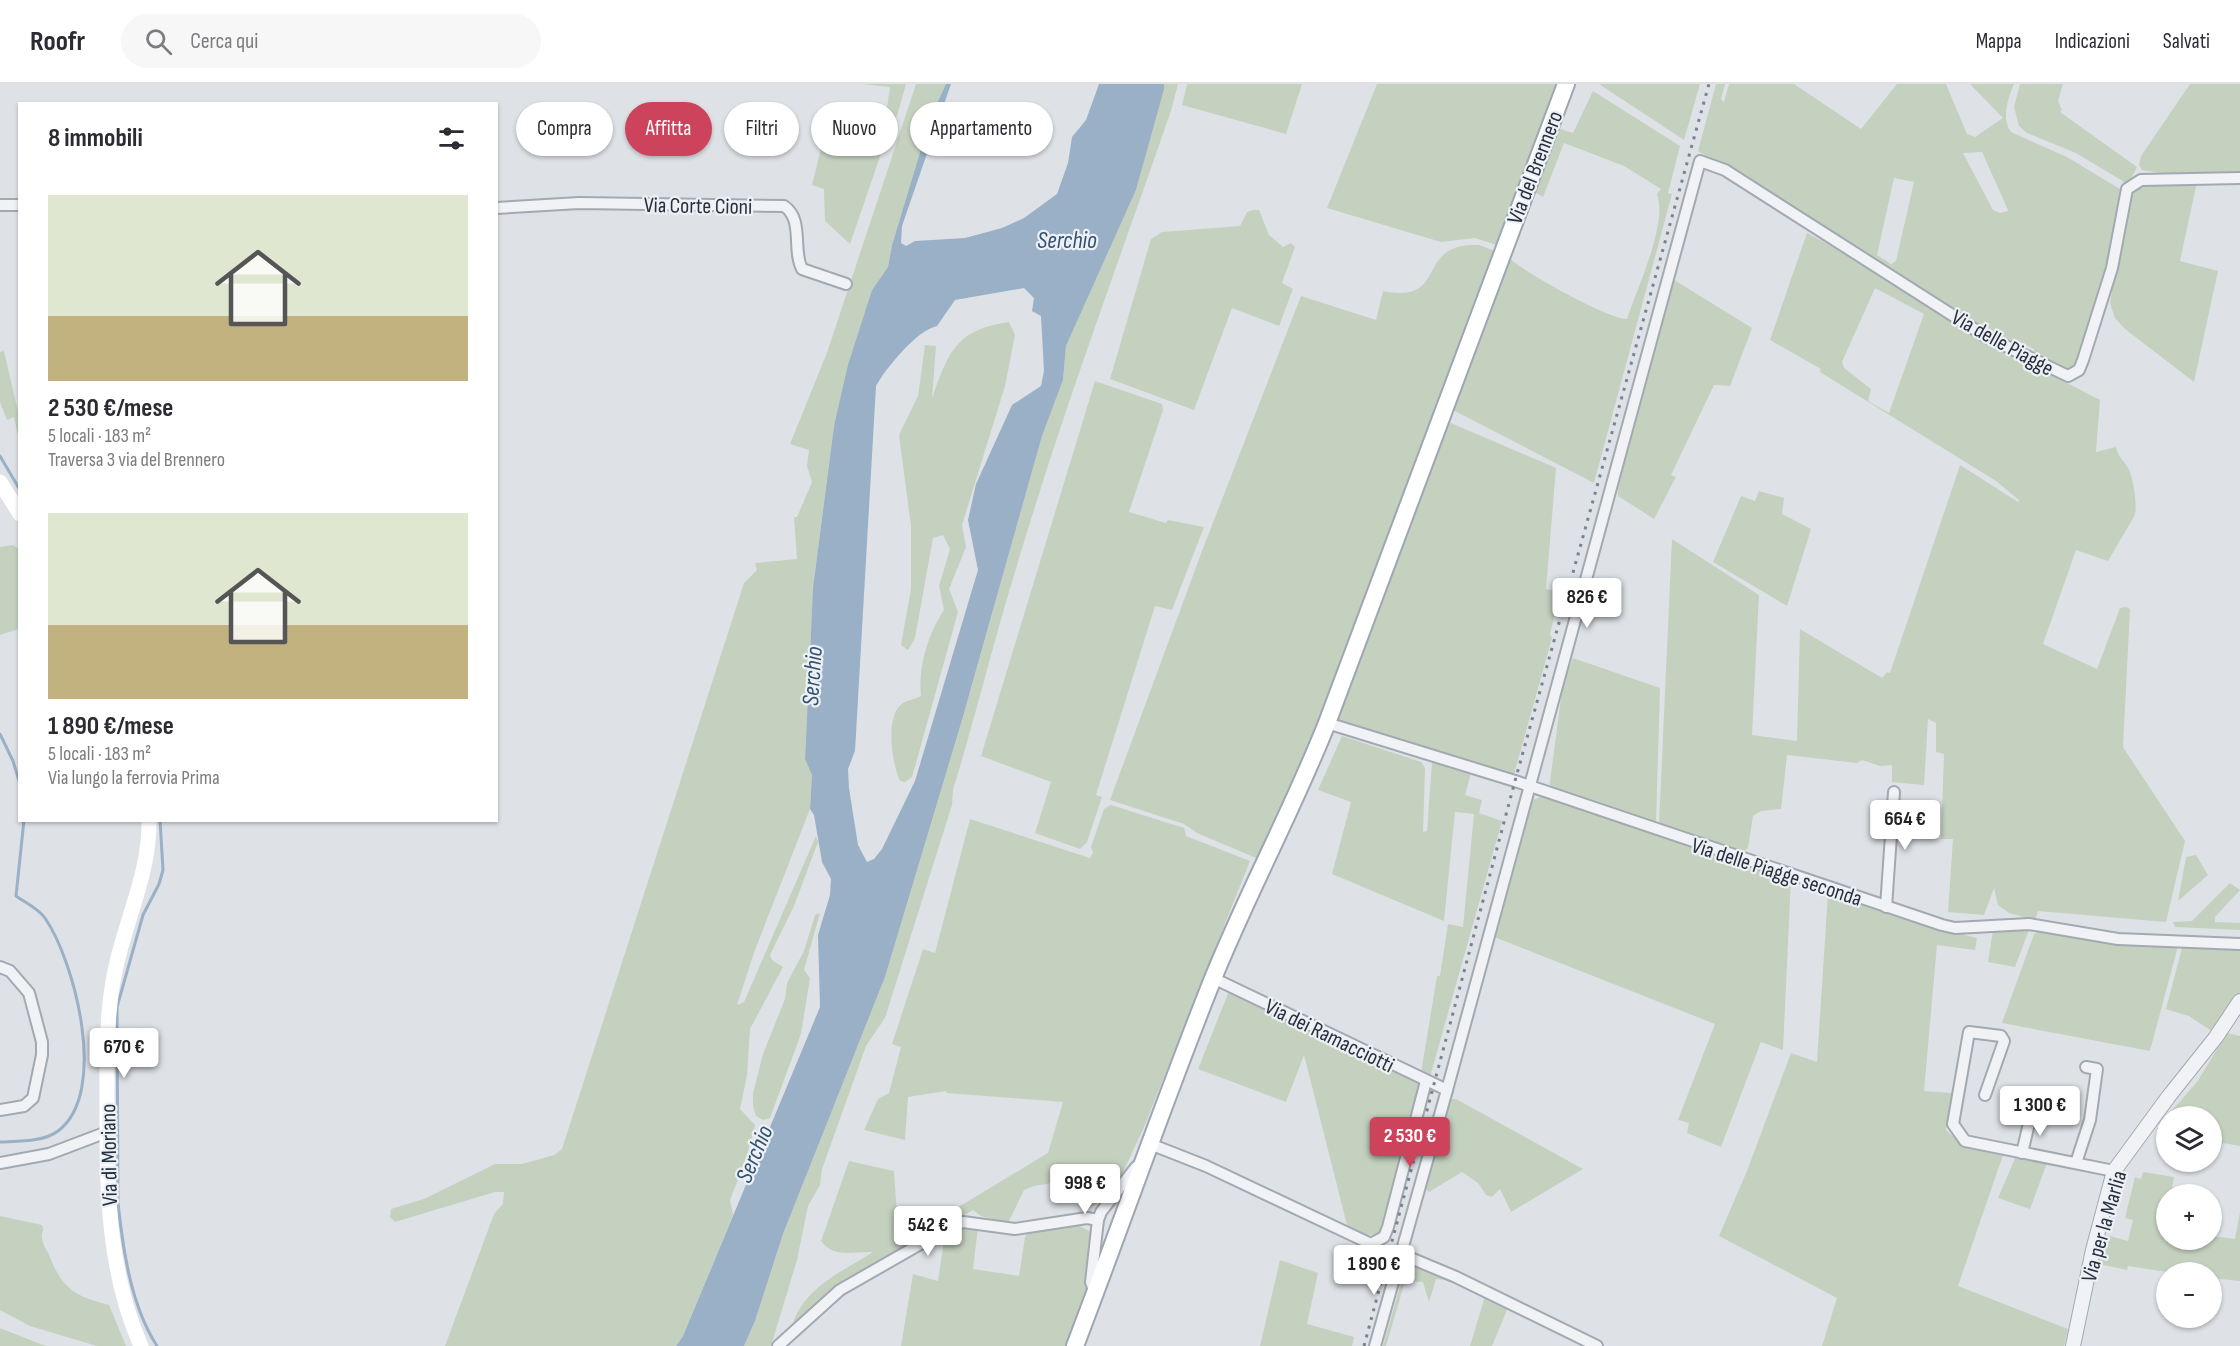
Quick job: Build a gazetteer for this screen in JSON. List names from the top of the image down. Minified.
{"streets":{"main road":["Via del Brennero","Via di Moriano"],"street":["Via Corte Cioni","Via delle Piagge","Via delle Piagge seconda","Via dei Ramacciotti","Via per la Marlia"]},"crossings":[["Via del Brennero","Via delle Piagge seconda"],["Via del Brennero","Via dei Ramacciotti"],["Via delle Piagge","Via delle Piagge seconda"]],"water":["Serchio"],"page":{"header":"Roofr","search":"Cerca qui","nav":["Mappa","Indicazioni","Salvati"],"chip":["Compra","Affitta","Filtri","Nuovo","Appartamento"],"heading":"8 immobili","list":[{"name":"2 530 €/mese","note":"5 locali · 183 m² · Traversa 3 via del Brennero"},{"name":"1 890 €/mese","note":"5 locali · 183 m² · Via lungo la ferrovia Prima"}],"price":["826 €","664 €","670 €","1 300 €","2 530 €","998 €","542 €","1 890 €"],"map_buttons":["+","−"]}}
